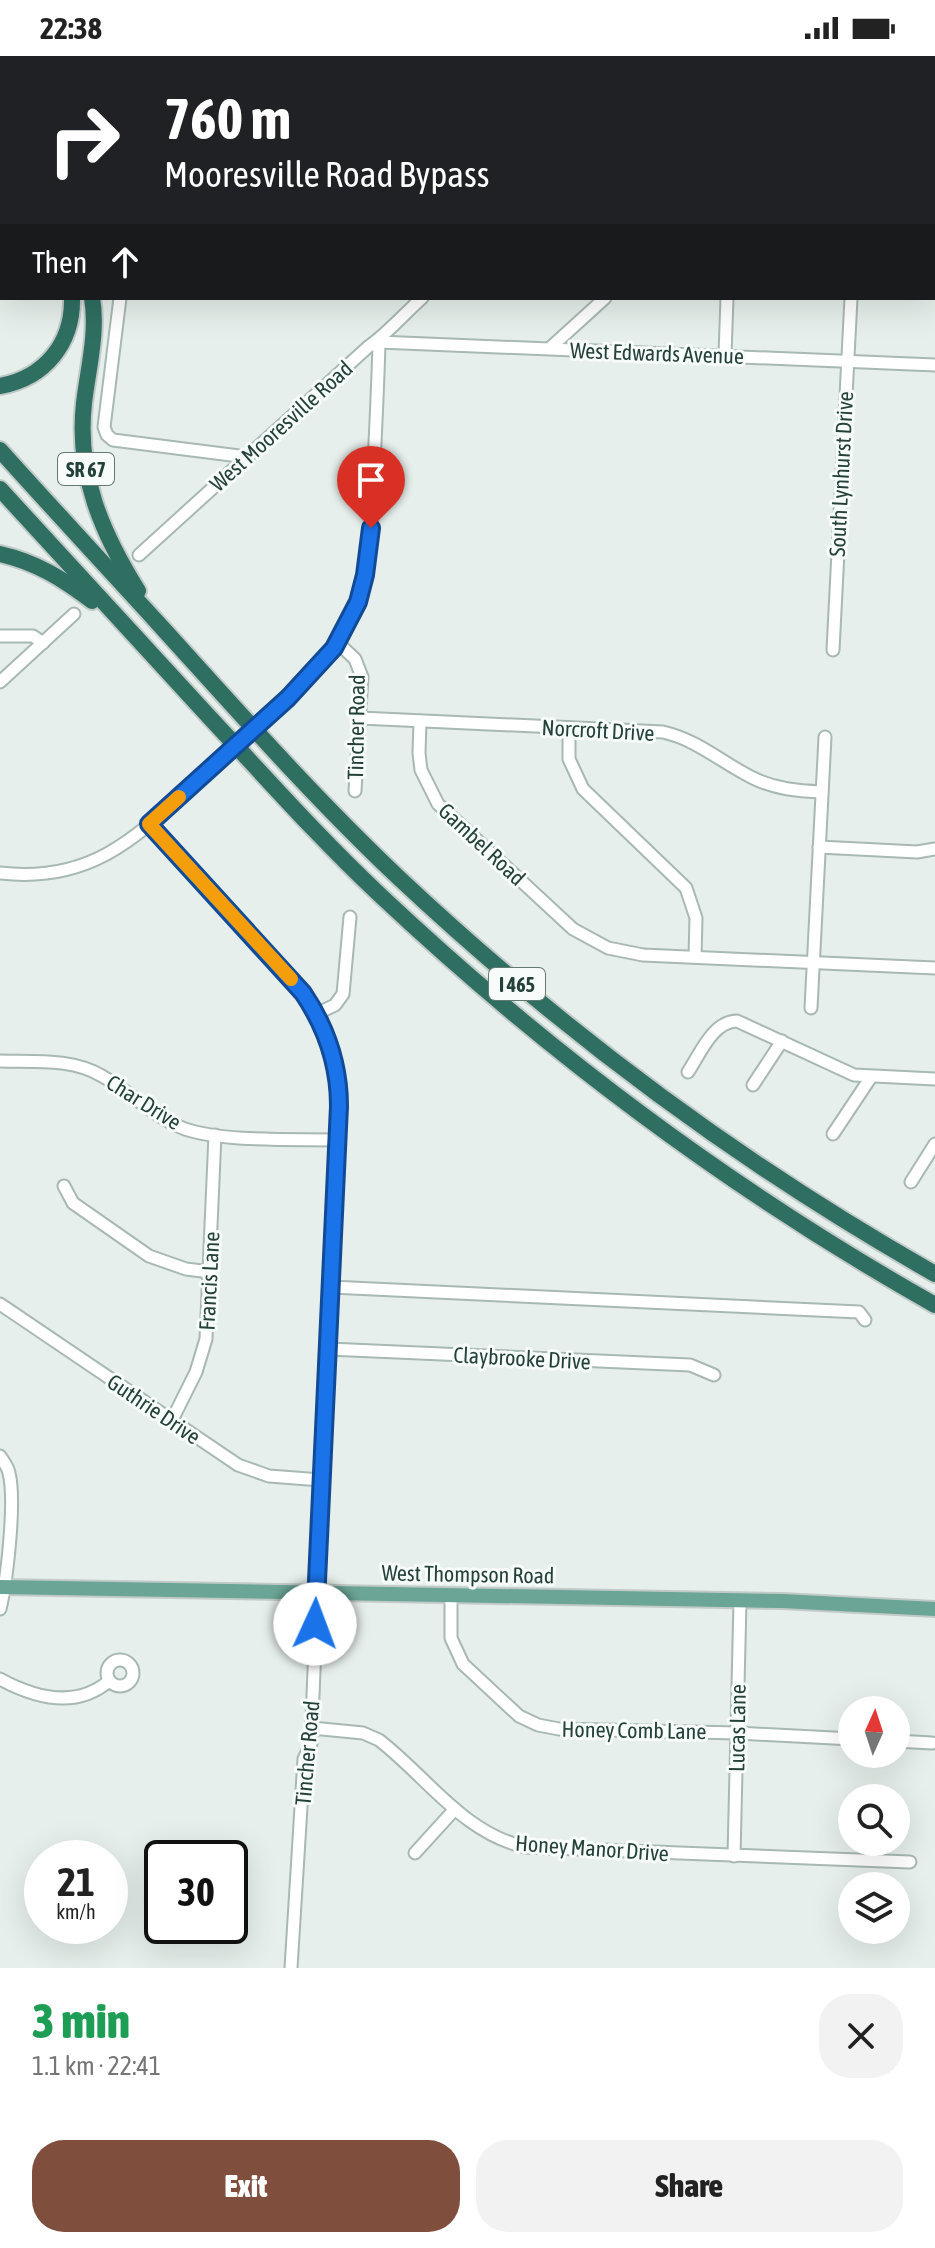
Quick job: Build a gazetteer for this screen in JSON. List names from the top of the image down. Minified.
{"streets":{"highway":["SR 67","I 465"],"main road":["West Thompson Road"],"street":["West Edwards Avenue","West Mooresville Road","South Lynhurst Drive","Tincher Road","Norcroft Drive","Gambel Road","Char Drive","Francis Lane","Claybrooke Drive","Guthrie Drive","Lucas Lane","Honey Comb Lane","Honey Manor Drive"]},"crossings":[["West Edwards Avenue","West Mooresville Road"],["West Edwards Avenue","South Lynhurst Drive"],["West Edwards Avenue","Tincher Road"],["West Mooresville Road","Tincher Road"],["SR 67","I 465"],["Tincher Road","Norcroft Drive"],["Tincher Road","Char Drive"],["Tincher Road","Claybrooke Drive"],["Tincher Road","Guthrie Drive"],["Tincher Road","West Thompson Road"],["Tincher Road","Honey Manor Drive"],["Norcroft Drive","Gambel Road"],["Char Drive","Francis Lane"],["Francis Lane","Guthrie Drive"],["West Thompson Road","Lucas Lane"],["West Thompson Road","Honey Comb Lane"],["Lucas Lane","Honey Comb Lane"],["Lucas Lane","Honey Manor Drive"]],"north":"top","page":{"status":"22:38","turn":["760 m","Mooresville Road Bypass"],"then":"Then","speed":"21 km/h","limit":"30","heading":["3 min","1.1 km · 22:41"],"buttons":["Exit","Share"]}}
